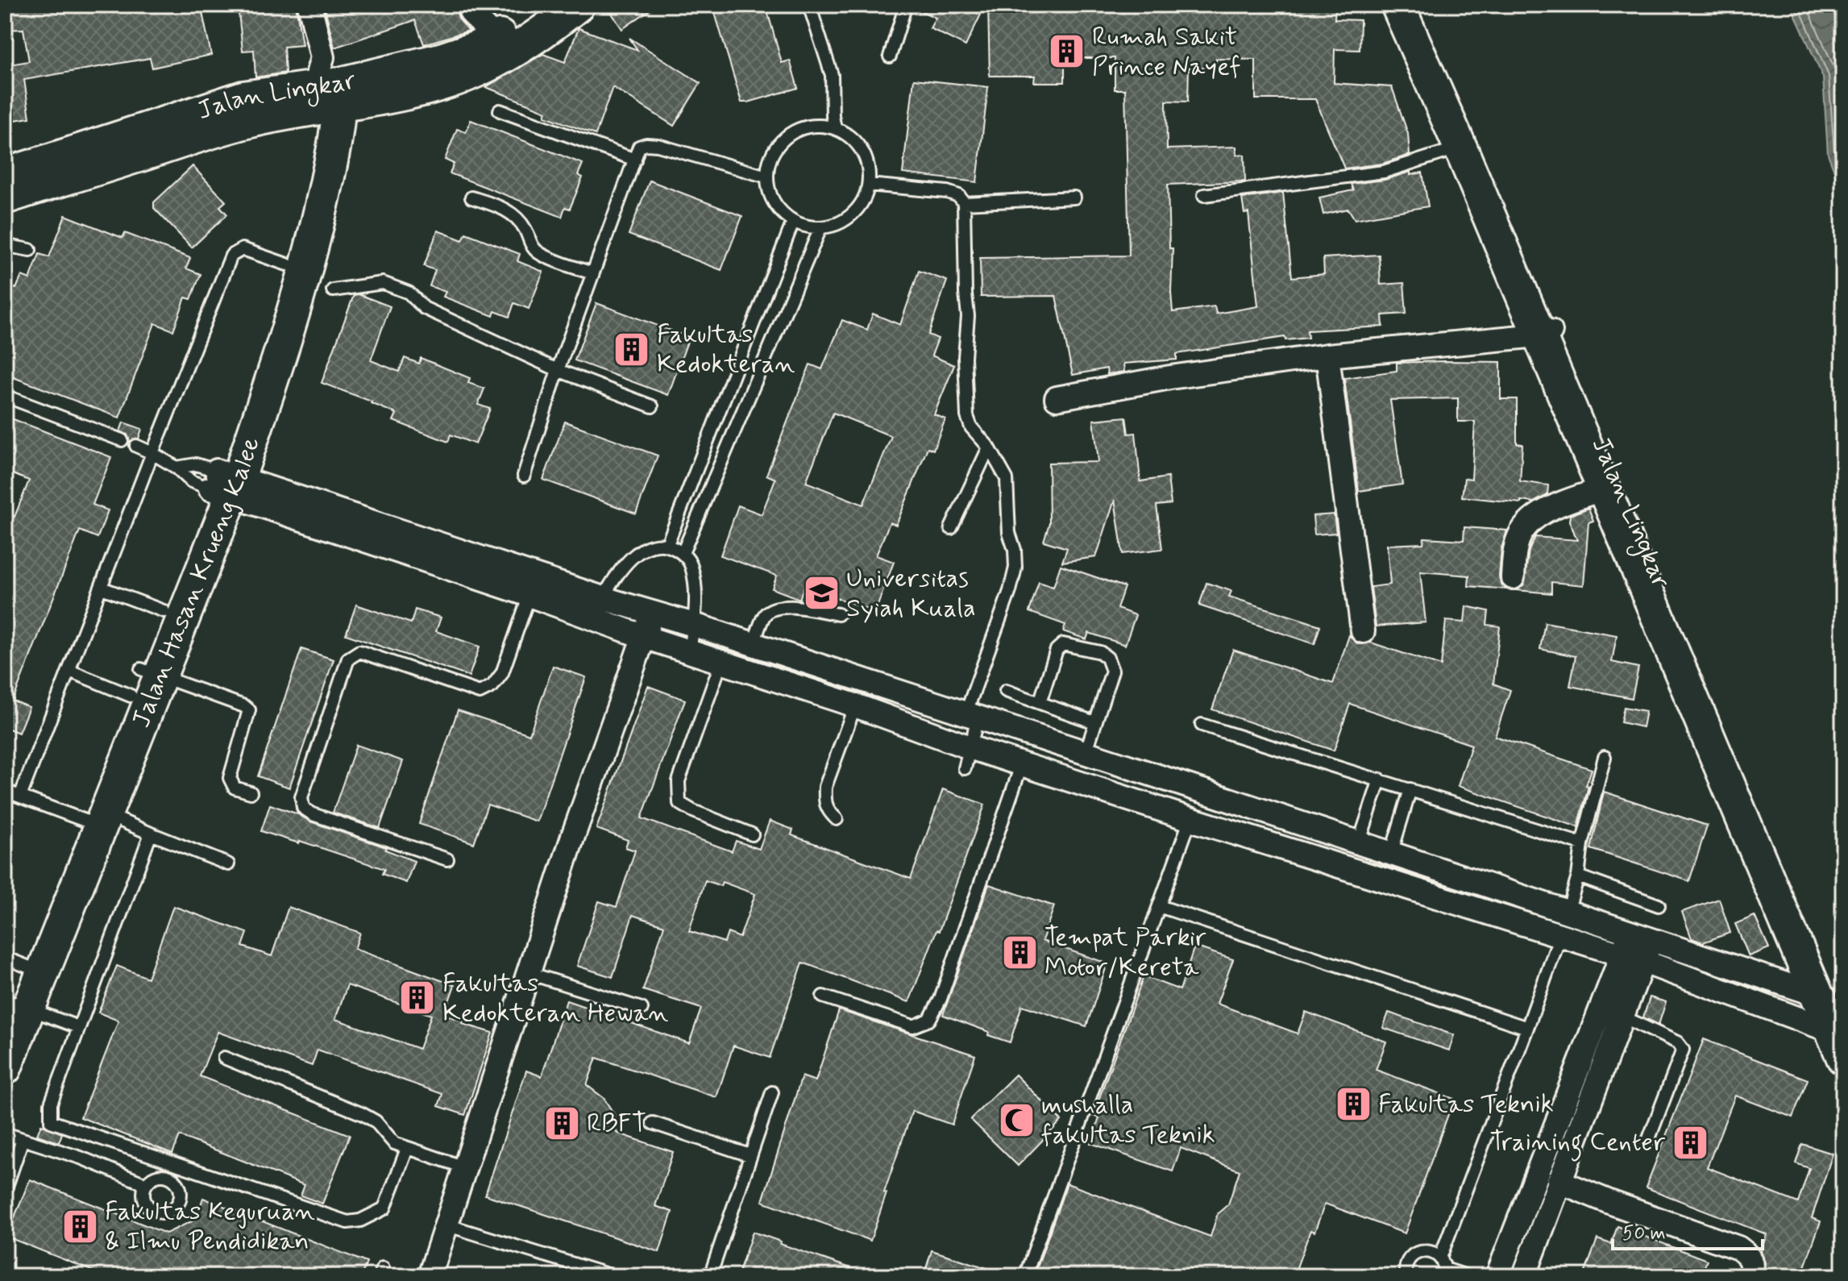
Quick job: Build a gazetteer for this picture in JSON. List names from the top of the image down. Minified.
{"streets":{"street":["Jalan Lingkar","Jalan Hasan Krueng Kalee"]},"crossings":[["Jalan Lingkar","Jalan Hasan Krueng Kalee"]],"places":{"building":["Rumah Sakit Prince Nayef","Fakultas Kedokteran","Tempat Parkir Motor/Kereta","Fakultas Kedokteran Hewan","Fakultas Teknik","RBFT","Training Center","Fakultas Keguruan & Ilmu Pendidikan"],"school or university":["Universitas Syiah Kuala"],"mosque":["mushalla fakultas Teknik"]},"scale_bar":"50 m"}
